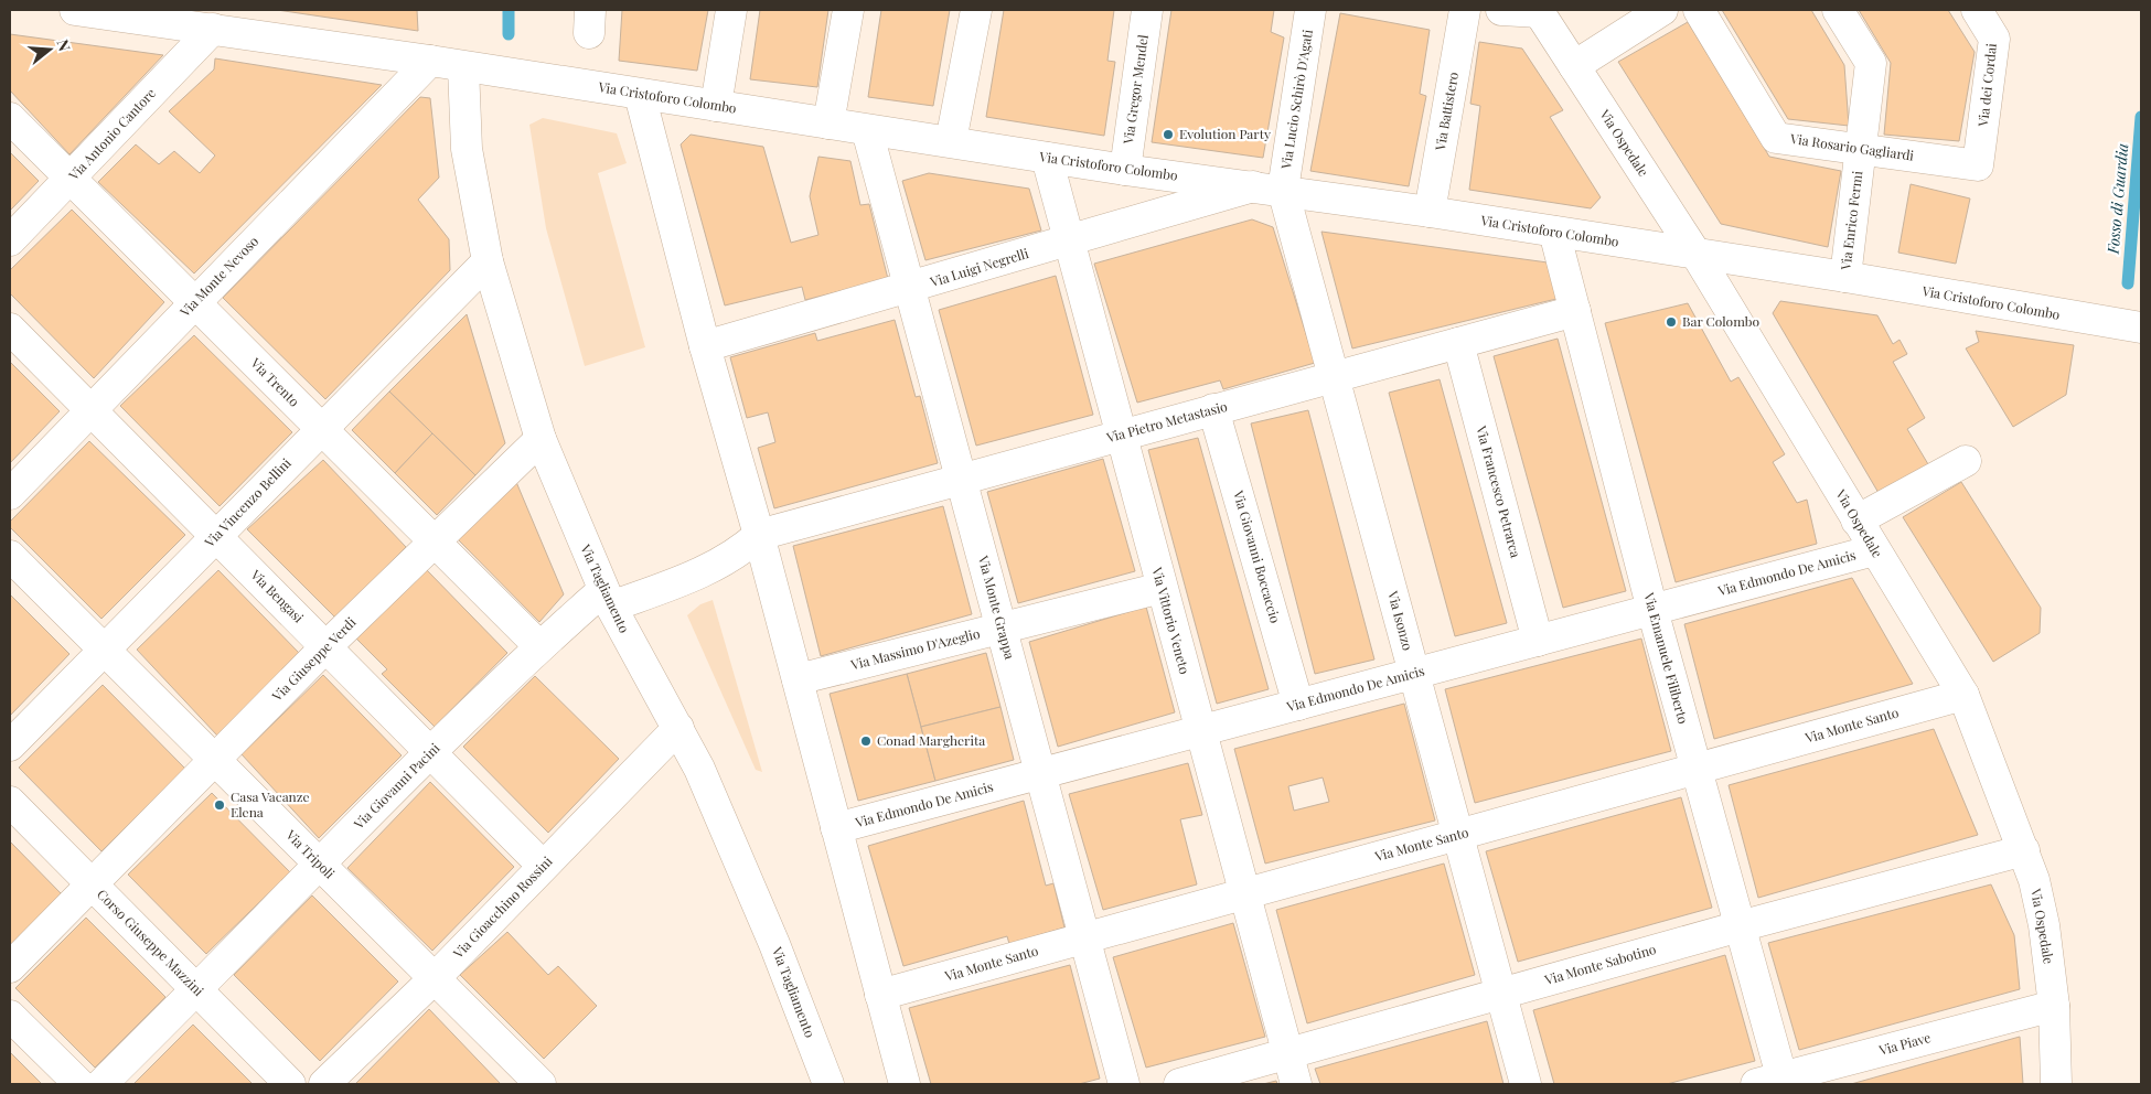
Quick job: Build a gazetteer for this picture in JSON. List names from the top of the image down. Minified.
{"streets":{"street":["Via dei Cordai","Via Gregor Mendel","Via Cristoforo Colombo","Via Lucio Schirò D'Agati","Via Battistero","Via Antonio Cantore","Via Ospedale","Via Rosario Gagliardi","Via Enrico Fermi","Via Luigi Negrelli","Via Monte Nevoso","Via Trento","Via Pietro Metastasio","Via Francesco Petrarca","Via Vincenzo Bellini","Via Giovanni Boccaccio","Via Edmondo De Amicis","Via Tagliamento","Via Bengasi","Via Monte Grappa","Via Vittorio Veneto","Via Isonzo","Via Massimo D'Azeglio","Via Emanuele Filiberto","Via Giuseppe Verdi","Via Monte Santo","Via Giovanni Pacini","Via Tripoli","Via Gioacchino Rossini","Corso Giuseppe Mazzini","Via Monte Sabotino","Via Piave"]},"crossings":[["Via dei Cordai","Via Rosario Gagliardi"],["Via Gregor Mendel","Via Cristoforo Colombo"],["Via Cristoforo Colombo","Via Lucio Schirò D'Agati"],["Via Cristoforo Colombo","Via Battistero"],["Via Cristoforo Colombo","Via Antonio Cantore"],["Via Cristoforo Colombo","Via Ospedale"],["Via Cristoforo Colombo","Via Enrico Fermi"],["Via Cristoforo Colombo","Via Luigi Negrelli"],["Via Cristoforo Colombo","Via Monte Nevoso"],["Via Cristoforo Colombo","Via Tagliamento"],["Via Cristoforo Colombo","Via Monte Grappa"],["Via Cristoforo Colombo","Via Vittorio Veneto"],["Via Cristoforo Colombo","Via Isonzo"],["Via Cristoforo Colombo","Via Emanuele Filiberto"],["Via Lucio Schirò D'Agati","Via Isonzo"],["Via Antonio Cantore","Via Trento"],["Via Ospedale","Via Edmondo De Amicis"],["Via Ospedale","Via Monte Santo"],["Via Ospedale","Via Monte Sabotino"],["Via Ospedale","Via Piave"],["Via Rosario Gagliardi","Via Enrico Fermi"],["Via Luigi Negrelli","Via Monte Grappa"],["Via Luigi Negrelli","Via Vittorio Veneto"],["Via Monte Nevoso","Via Trento"],["Via Monte Nevoso","Via Bengasi"],["Via Trento","Via Vincenzo Bellini"],["Via Trento","Via Giuseppe Verdi"],["Via Trento","Via Giovanni Pacini"],["Via Pietro Metastasio","Via Francesco Petrarca"],["Via Pietro Metastasio","Via Giovanni Boccaccio"],["Via Pietro Metastasio","Via Monte Grappa"],["Via Pietro Metastasio","Via Vittorio Veneto"],["Via Pietro Metastasio","Via Isonzo"],["Via Pietro Metastasio","Via Emanuele Filiberto"],["Via Francesco Petrarca","Via Edmondo De Amicis"],["Via Vincenzo Bellini","Via Tagliamento"],["Via Vincenzo Bellini","Via Bengasi"],["Via Vincenzo Bellini","Via Tripoli"],["Via Giovanni Boccaccio","Via Edmondo De Amicis"],["Via Edmondo De Amicis","Via Monte Grappa"],["Via Edmondo De Amicis","Via Vittorio Veneto"],["Via Edmondo De Amicis","Via Isonzo"],["Via Edmondo De Amicis","Via Emanuele Filiberto"],["Via Tagliamento","Via Giuseppe Verdi"],["Via Tagliamento","Via Giovanni Pacini"],["Via Tagliamento","Via Gioacchino Rossini"],["Via Bengasi","Via Giuseppe Verdi"],["Via Bengasi","Via Giovanni Pacini"],["Via Bengasi","Via Gioacchino Rossini"],["Via Monte Grappa","Via Massimo D'Azeglio"],["Via Monte Grappa","Via Monte Santo"],["Via Vittorio Veneto","Via Massimo D'Azeglio"],["Via Vittorio Veneto","Via Monte Santo"],["Via Vittorio Veneto","Via Monte Sabotino"],["Via Isonzo","Via Monte Santo"],["Via Isonzo","Via Monte Sabotino"],["Via Emanuele Filiberto","Via Monte Santo"],["Via Emanuele Filiberto","Via Monte Sabotino"],["Via Emanuele Filiberto","Via Piave"],["Via Giuseppe Verdi","Via Tripoli"],["Via Giuseppe Verdi","Corso Giuseppe Mazzini"],["Via Giovanni Pacini","Via Tripoli"],["Via Giovanni Pacini","Corso Giuseppe Mazzini"],["Via Tripoli","Via Gioacchino Rossini"]],"water":["Fosso di Guardia"],"places":["Evolution Party","Bar Colombo","Conad Margherita","Casa Vacanze Elena"],"north":"right"}
